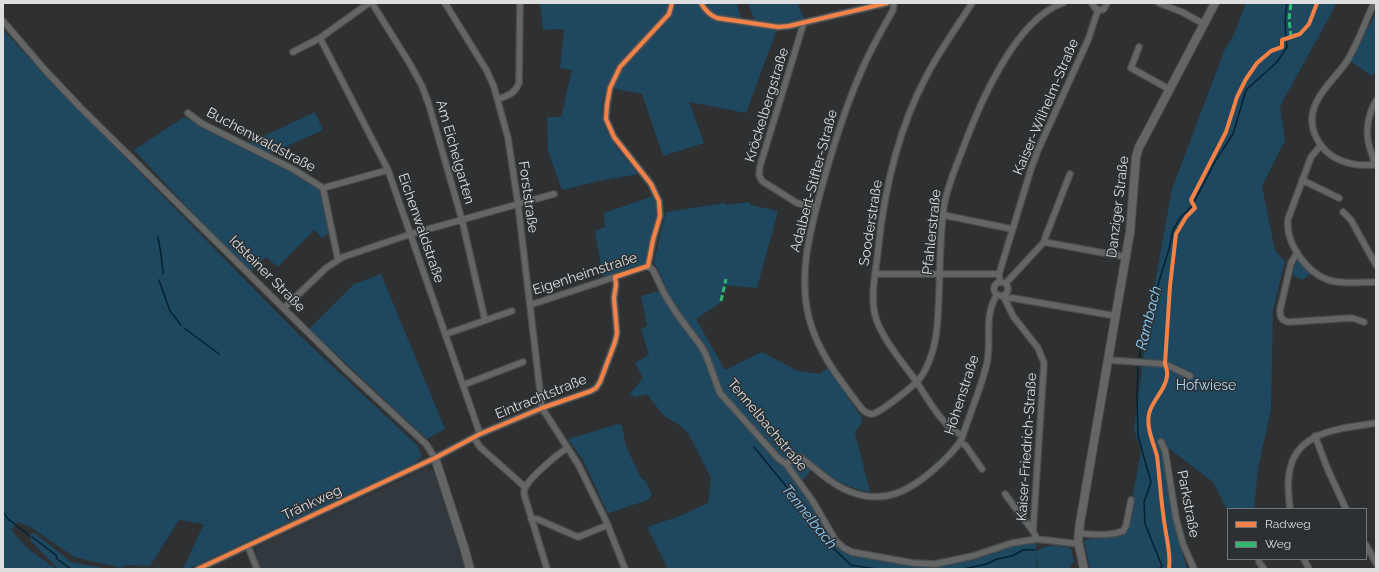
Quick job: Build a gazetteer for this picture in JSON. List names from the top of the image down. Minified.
{"streets":{"main road":["Danziger Straße","Idsteiner Straße"],"street":["Kröckelbergstraße","Kaiser-Wilhelm-Straße","Buchenwaldstraße","Am Eichelgarten","Adalbert-Stifter-Straße","Forststraße","Sooderstraße","Eichenwaldstraße","Pfahlerstraße","Eigenheimstraße","Höhenstraße","Eintrachtstraße","Tennelbachstraße","Kaiser-Friedrich-Straße","Tränkweg","Parkstraße"]},"crossings":[["Kröckelbergstraße","Adalbert-Stifter-Straße"],["Kaiser-Wilhelm-Straße","Höhenstraße"],["Buchenwaldstraße","Eichenwaldstraße"],["Adalbert-Stifter-Straße","Pfahlerstraße"],["Forststraße","Eigenheimstraße"],["Forststraße","Eintrachtstraße"],["Danziger Straße","Tennelbachstraße"],["Sooderstraße","Pfahlerstraße"],["Sooderstraße","Höhenstraße"],["Eichenwaldstraße","Eintrachtstraße"],["Idsteiner Straße","Eintrachtstraße"],["Idsteiner Straße","Tränkweg"],["Eigenheimstraße","Eintrachtstraße"],["Eigenheimstraße","Tennelbachstraße"],["Höhenstraße","Tennelbachstraße"],["Eintrachtstraße","Tränkweg"],["Tennelbachstraße","Kaiser-Friedrich-Straße"]],"water":["Rambach","Tennelbach"],"parks":["Hofwiese"],"legend":["Radweg","Weg"]}
